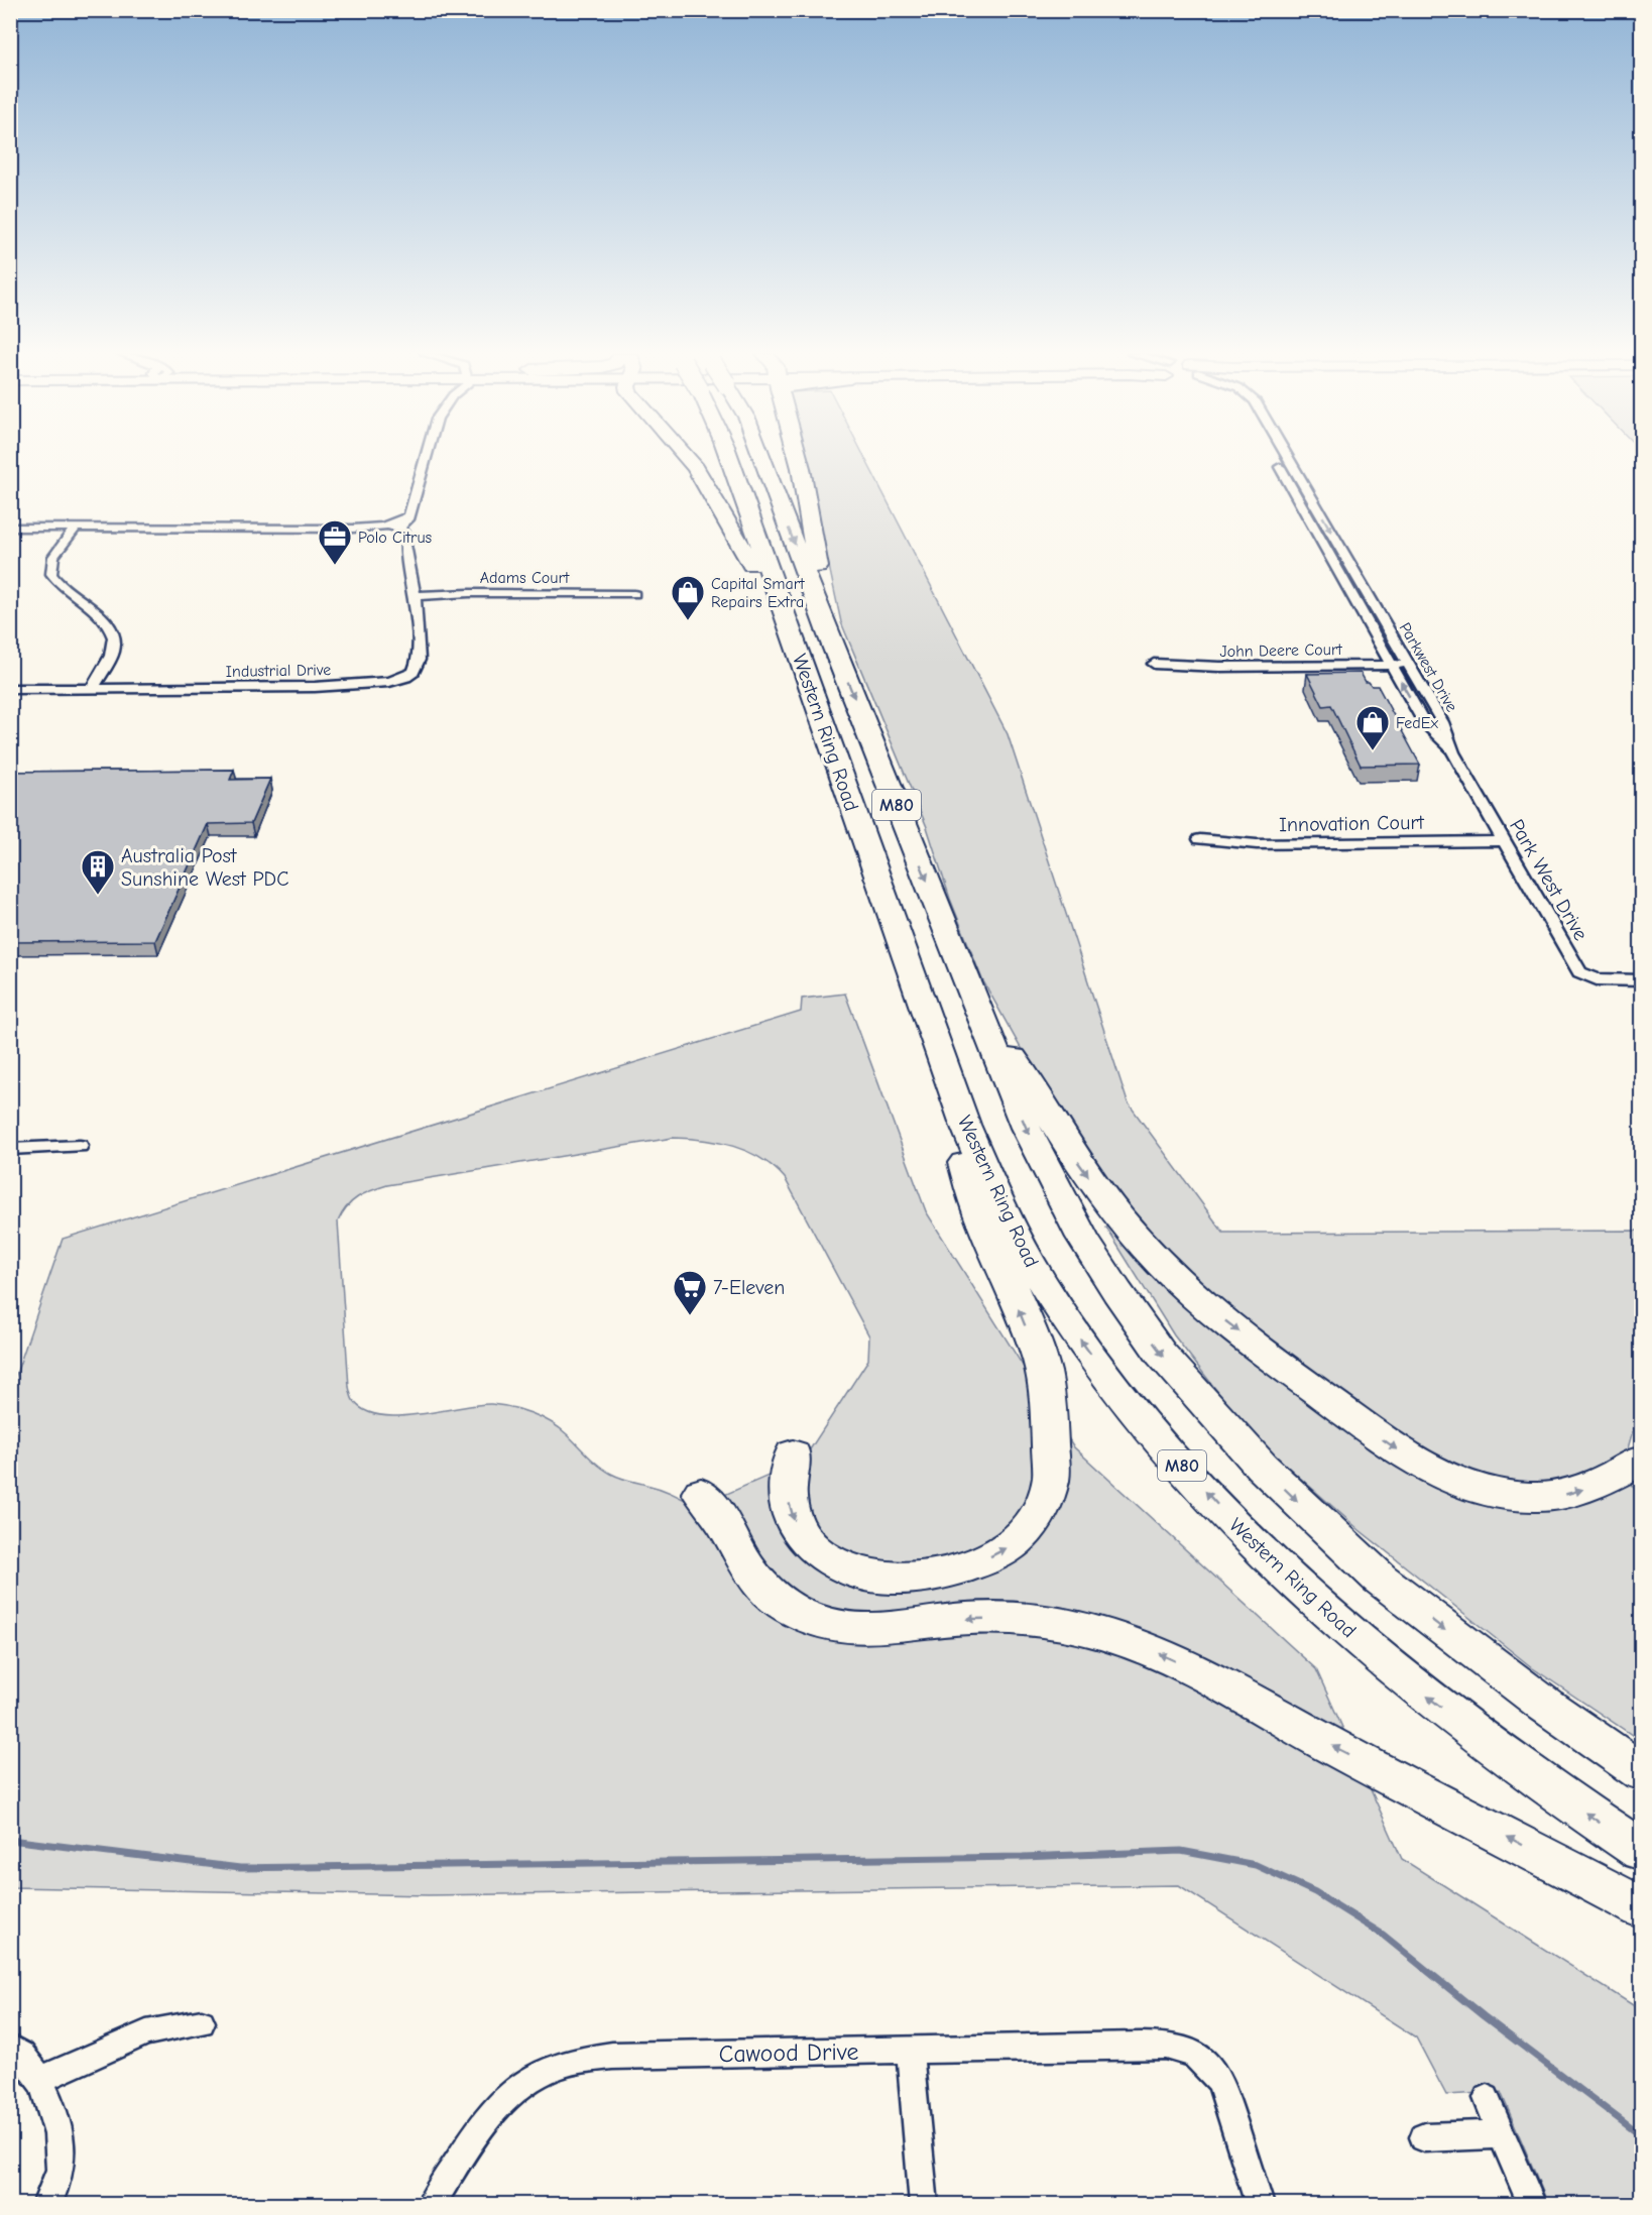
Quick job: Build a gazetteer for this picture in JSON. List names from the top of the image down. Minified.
{"streets":{"highway":["Western Ring Road","M80"],"street":["Adams Court","John Deere Court","Parkwest Drive","Industrial Drive","Innovation Court","Park West Drive","Cawood Drive"]},"crossings":[["Adams Court","Industrial Drive"],["John Deere Court","Parkwest Drive"],["Parkwest Drive","Park West Drive"],["Innovation Court","Park West Drive"]],"places":{"office":["Polo Citrus"],"shop":["Capital Smart Repairs Extra","FedEx"],"building":["Australia Post Sunshine West PDC"],"supermarket":["7-Eleven"]}}
